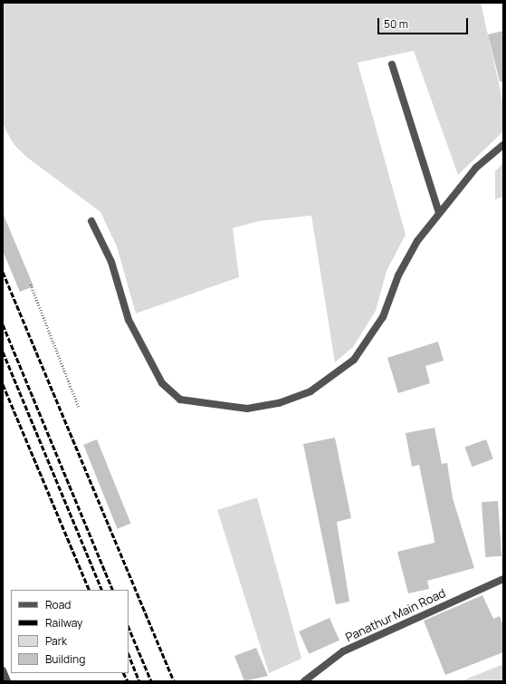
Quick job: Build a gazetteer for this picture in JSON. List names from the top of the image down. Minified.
{"streets":{"street":["Panathur Main Road"]},"legend":["Road","Railway","Park","Building"],"scale_bar":"50 m"}
